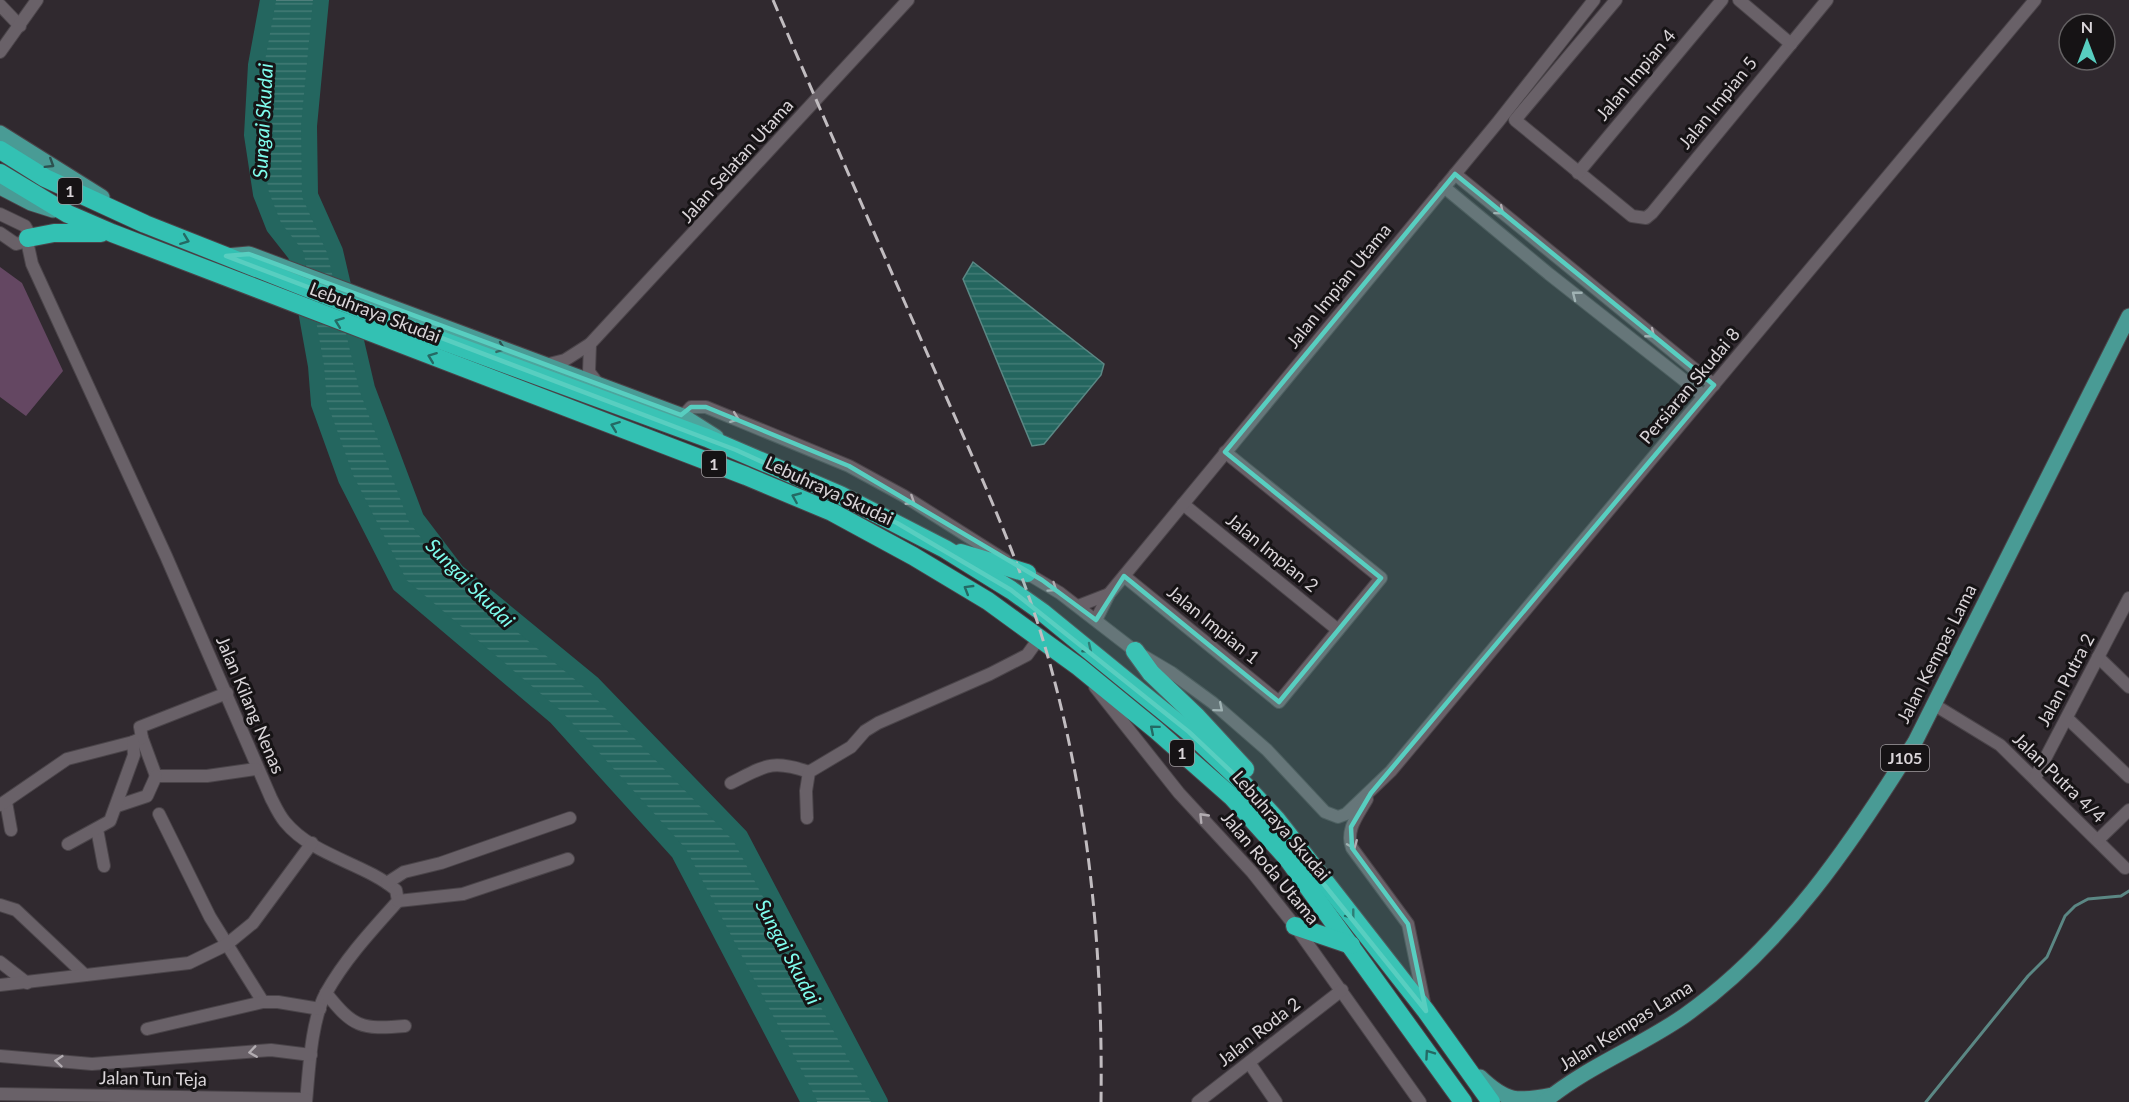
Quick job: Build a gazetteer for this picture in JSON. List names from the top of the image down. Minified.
{"streets":{"highway":["1","Lebuhraya Skudai"],"main road":["Jalan Kempas Lama","J105"],"street":["Jalan Impian 4","Jalan Impian 5","Jalan Selatan Utama","Jalan Impian Utama","Persiaran Skudai 8","Jalan Impian 2","Jalan Impian 1","Jalan Putra 2","Jalan Kilang Nenas","Jalan Putra 4/4","Jalan Roda Utama","Jalan Roda 2","Jalan Tun Teja"]},"crossings":[["Jalan Impian 4","Jalan Impian 5"],["Jalan Selatan Utama","Lebuhraya Skudai"],["Jalan Impian Utama","Jalan Impian 2"],["Jalan Impian Utama","Jalan Impian 1"],["Lebuhraya Skudai","Jalan Kempas Lama"],["Lebuhraya Skudai","Jalan Roda Utama"],["Jalan Impian 2","Jalan Impian 1"],["Jalan Kempas Lama","Jalan Putra 4/4"],["Jalan Putra 2","Jalan Putra 4/4"],["Jalan Roda Utama","Jalan Roda 2"]],"one_way":["Jalan Roda Utama"],"water":["Sungai Skudai"],"north":"top"}
